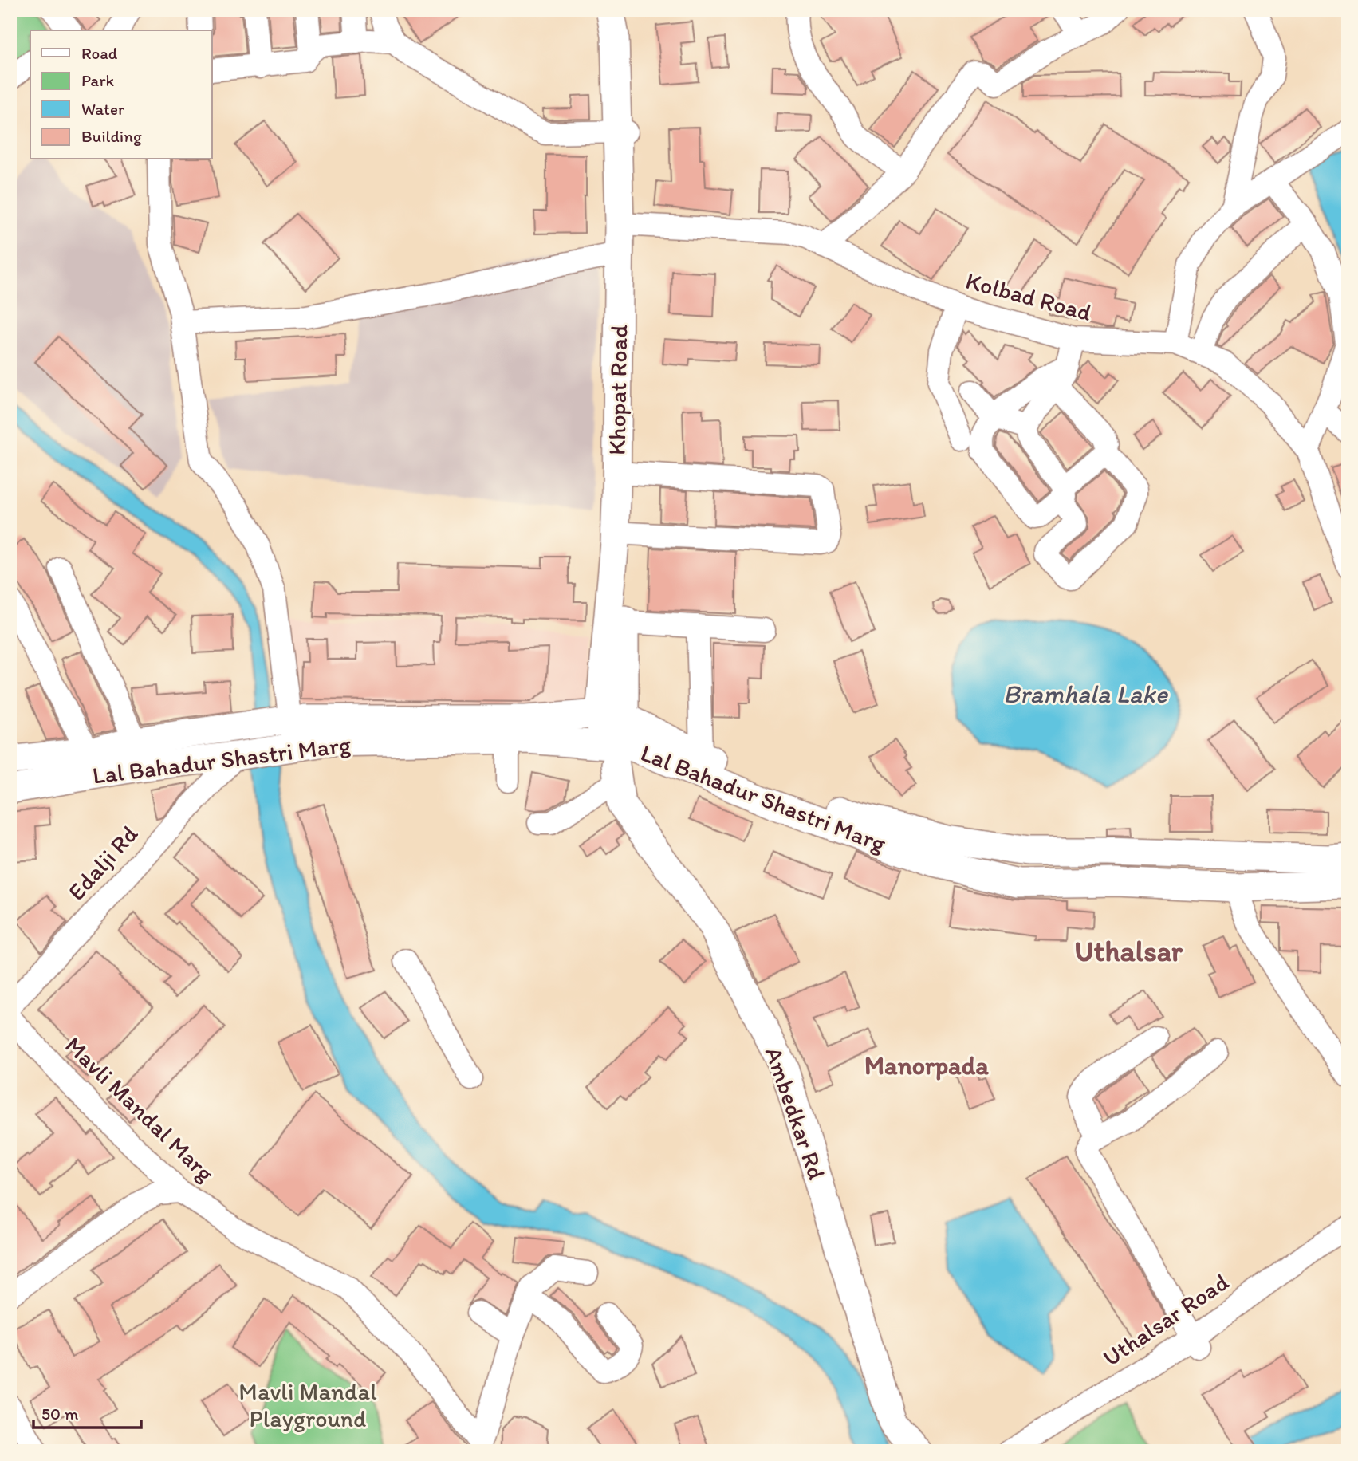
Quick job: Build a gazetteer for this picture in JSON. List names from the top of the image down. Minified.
{"streets":{"main road":["Khopat Road","Lal Bahadur Shastri Marg","Ambedkar Rd"],"street":["Kolbad Road","Edalji Rd","Mavli Mandal Marg","Uthalsar Road"]},"crossings":[["Kolbad Road","Khopat Road"],["Khopat Road","Lal Bahadur Shastri Marg"],["Khopat Road","Ambedkar Rd"],["Lal Bahadur Shastri Marg","Edalji Rd"],["Lal Bahadur Shastri Marg","Ambedkar Rd"]],"districts":["Uthalsar","Manorpada"],"water":["Bramhala Lake"],"parks":["Mavli Mandal Playground"],"legend":["Road","Park","Water","Building"],"scale_bar":"50 m"}
